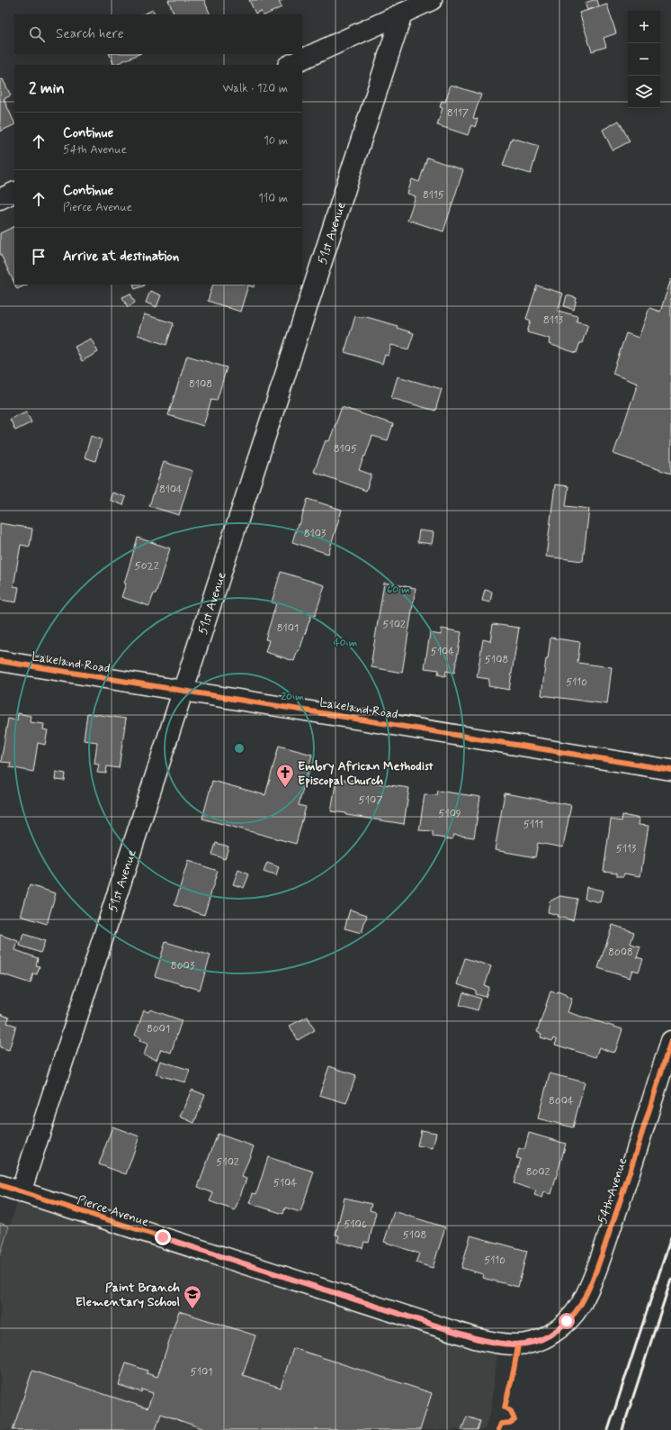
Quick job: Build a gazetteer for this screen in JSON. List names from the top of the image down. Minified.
{"streets":{"street":["51st Avenue","Lakeland Road","54th Avenue","Pierce Avenue"]},"crossings":[["51st Avenue","Lakeland Road"],["51st Avenue","Pierce Avenue"],["54th Avenue","Pierce Avenue"]],"places":{"church":["Embry African Methodist Episcopal Church"],"school or university":["Paint Branch Elementary School"]},"house_numbers":["8117","8115","8113","8108","8105","8104","8103","5022","5102","8101","5104","5108","5110","5107","5109","5111","5113","8008","8003","8001","8004","5102","8002","5104","5106","5108","5110","5101"],"page":{"map_buttons":["+","−"],"search":"Search here","heading":["2 min","Walk · 120 m"],"list":[["Continue","54th Avenue","10 m"],["Continue","Pierce Avenue","110 m"],"Arrive at destination"]},"rings":["60 m","40 m","20 m"]}
